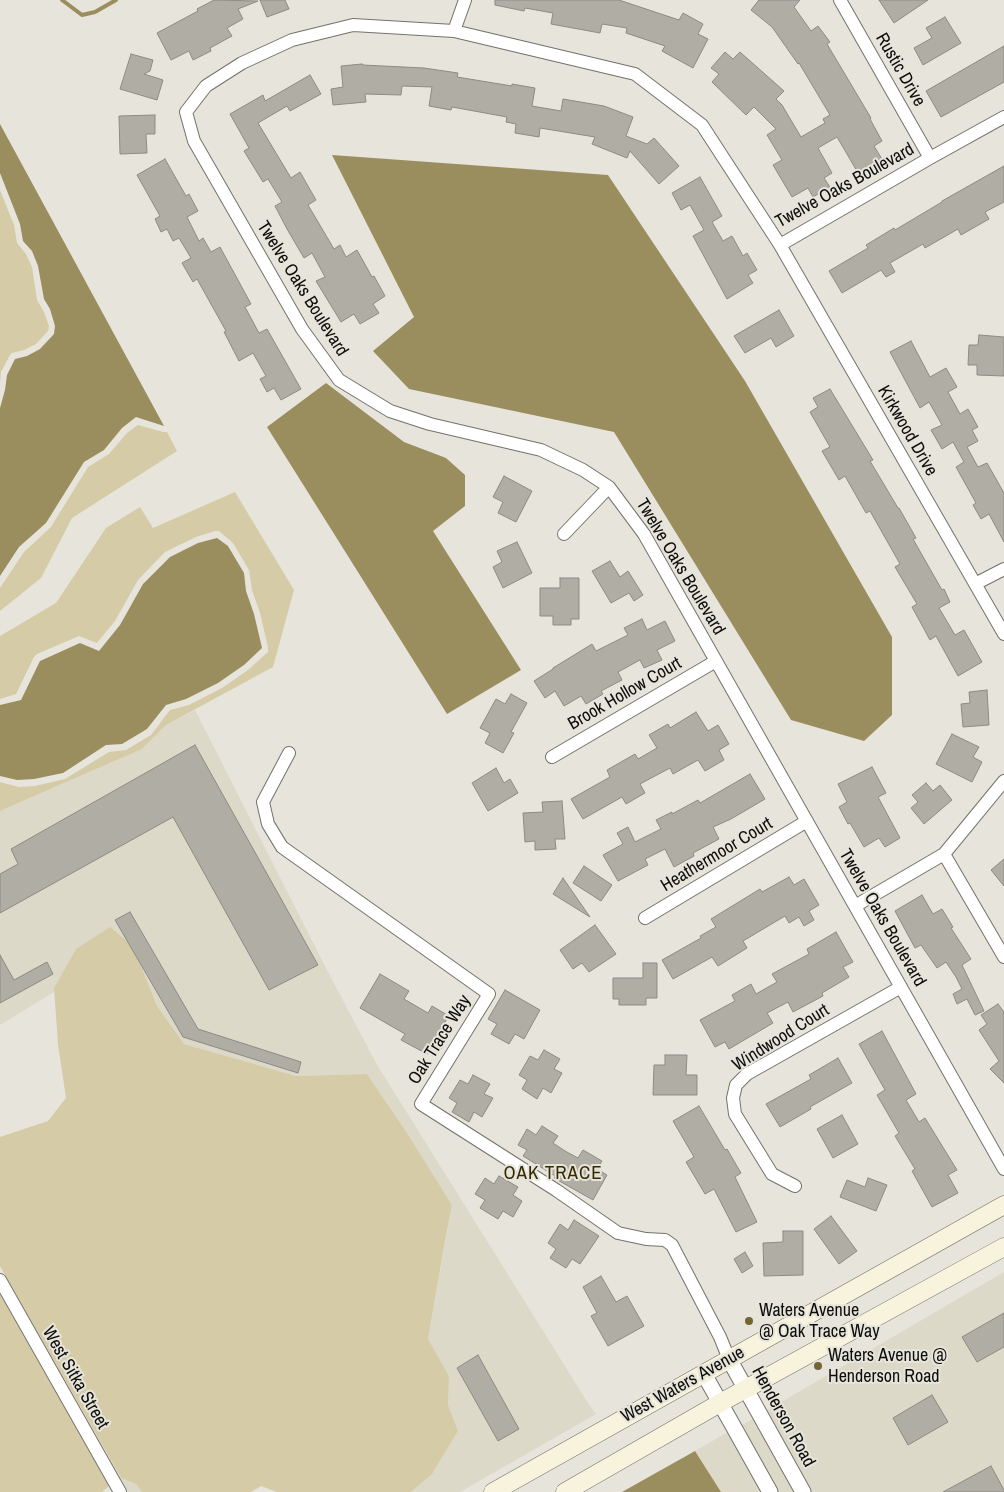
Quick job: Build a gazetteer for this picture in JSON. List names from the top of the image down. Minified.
{"streets":{"main road":["West Waters Avenue"],"street":["Rustic Drive","Twelve Oaks Boulevard","Kirkwood Drive","Brook Hollow Court","Heathermoor Court","Windwood Court","Oak Trace Way","West Sitka Street","Henderson Road"]},"crossings":[["Rustic Drive","Twelve Oaks Boulevard"],["Twelve Oaks Boulevard","Kirkwood Drive"],["Twelve Oaks Boulevard","Brook Hollow Court"],["Twelve Oaks Boulevard","Heathermoor Court"],["Twelve Oaks Boulevard","Windwood Court"],["Oak Trace Way","West Waters Avenue"],["Oak Trace Way","Henderson Road"],["West Waters Avenue","Henderson Road"]],"districts":["OAK TRACE"],"places":["Waters Avenue @ Oak Trace Way","Waters Avenue @ Henderson Road"]}
